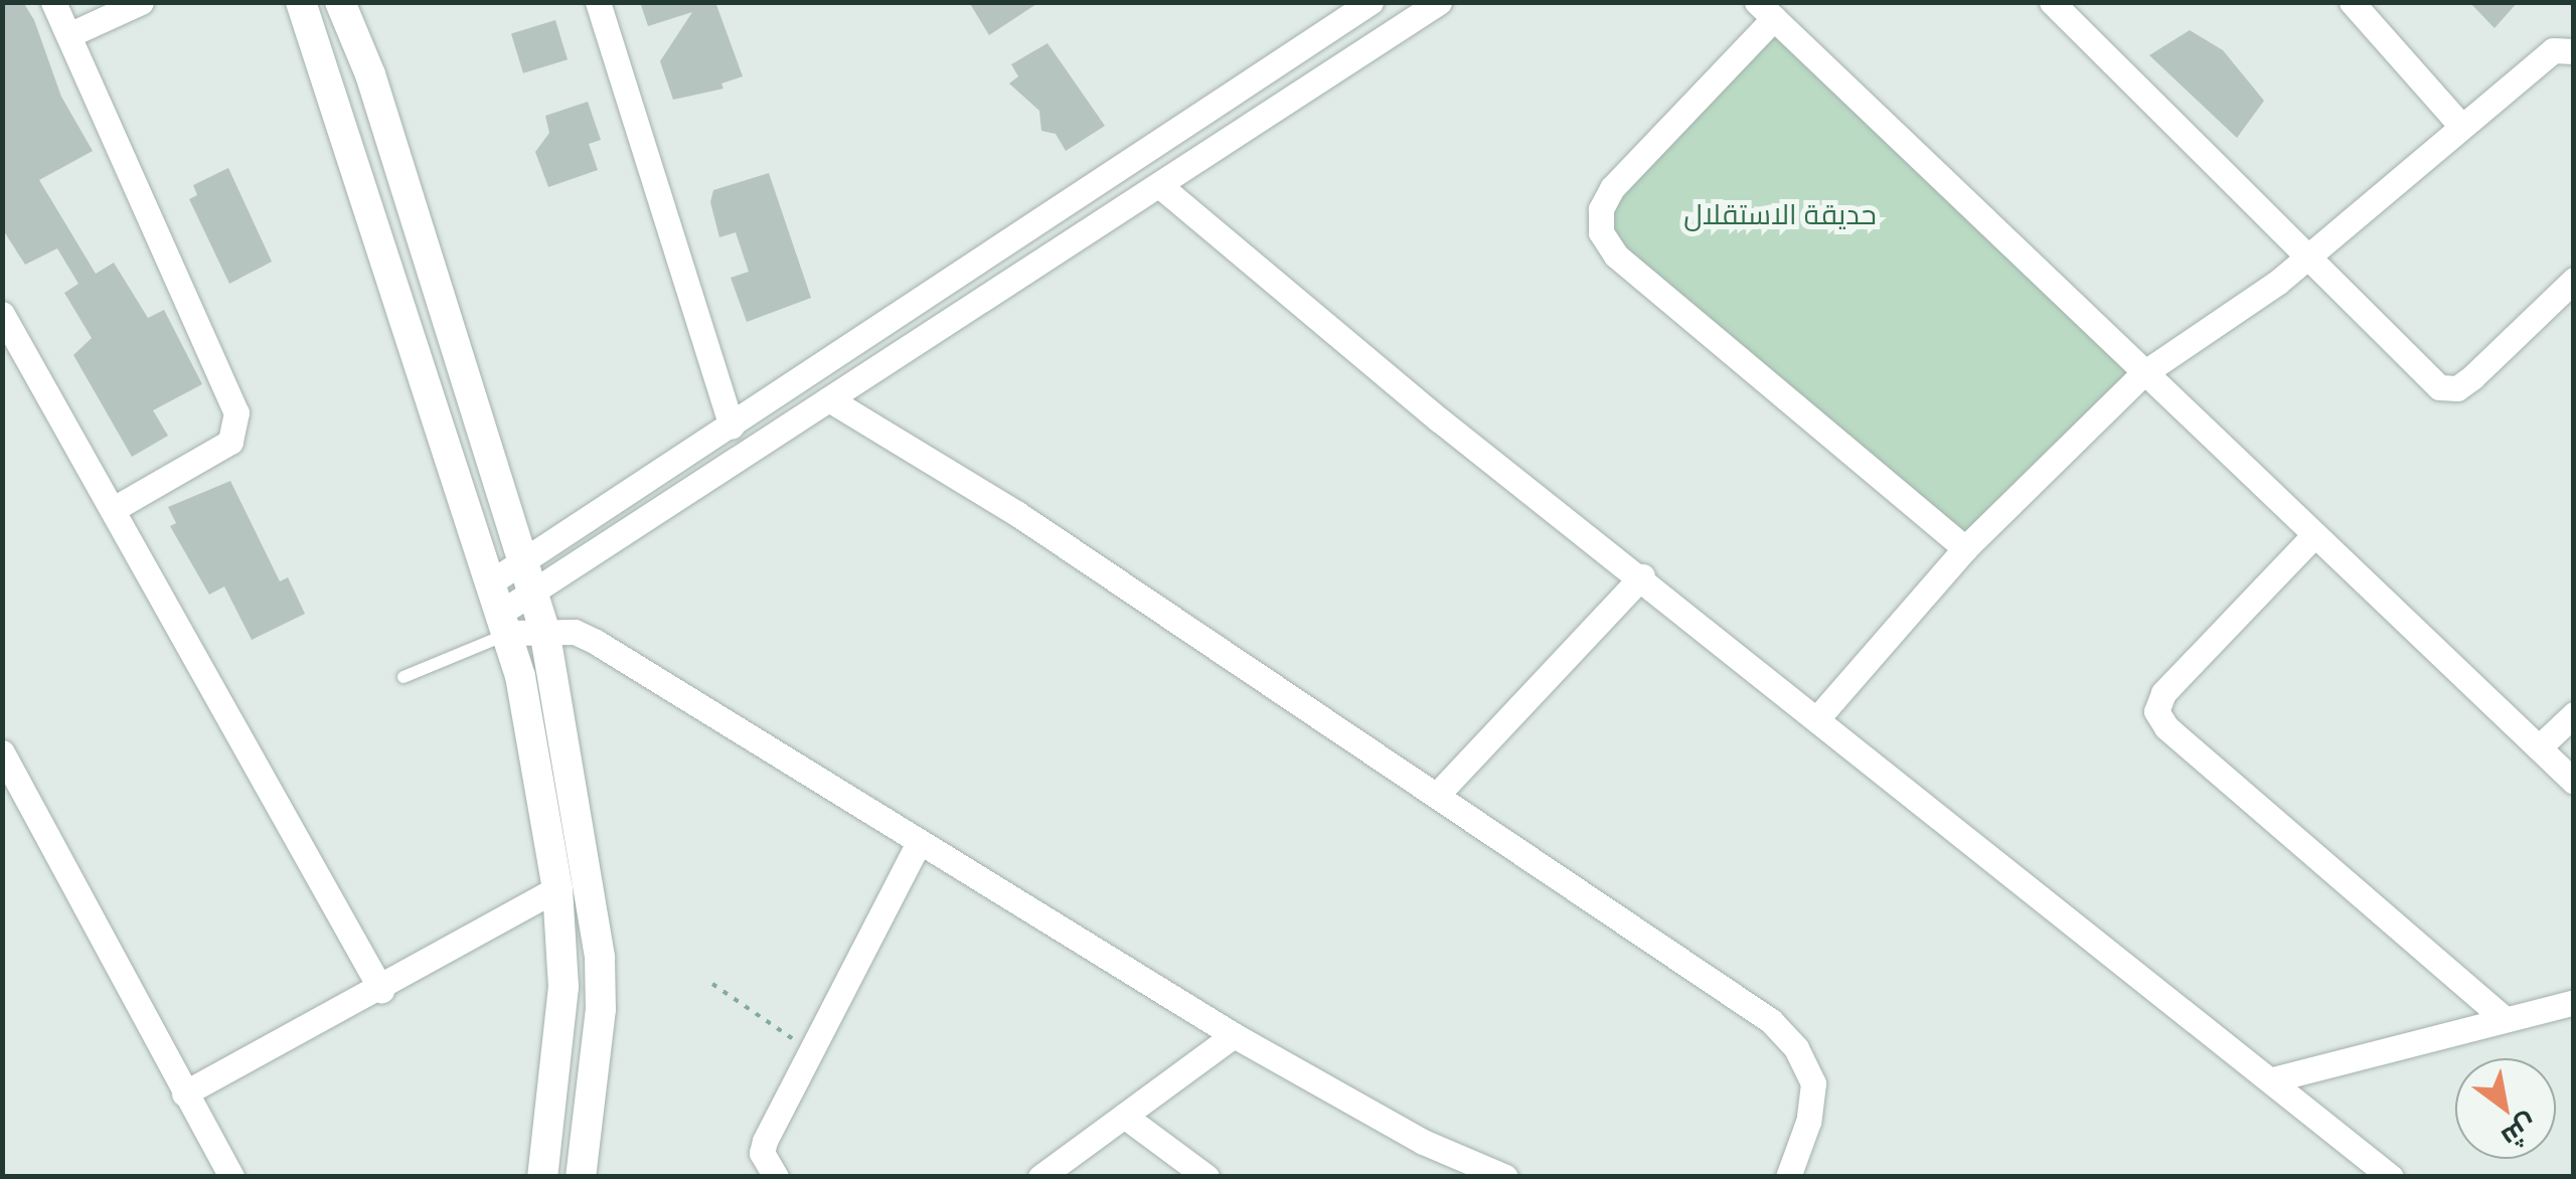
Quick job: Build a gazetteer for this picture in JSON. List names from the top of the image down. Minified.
{"parks":["حديقة الاستقلال"],"north":"bottom right"}
